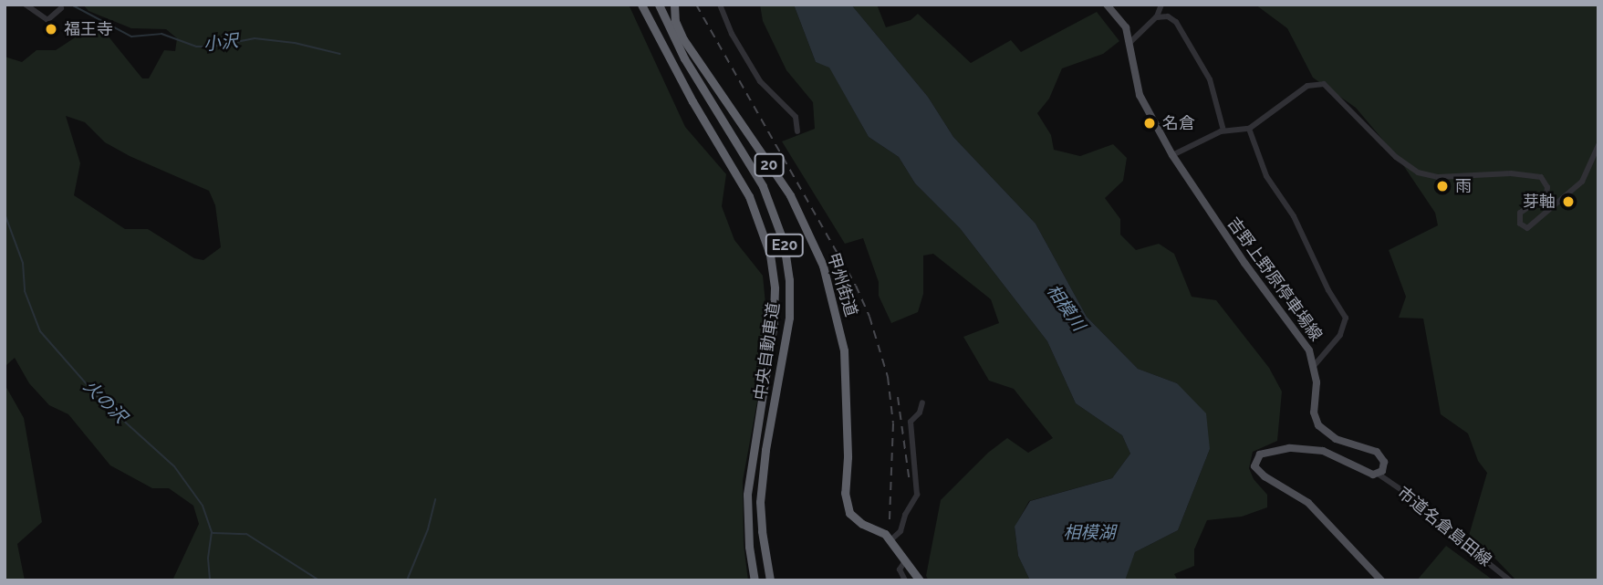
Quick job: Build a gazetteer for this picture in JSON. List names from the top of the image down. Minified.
{"streets":{"highway":["20","E20","甲州街道","中央自動車道"],"main road":["吉野上野原停車場線"],"street":["市道名倉島田線"]},"crossings":[["吉野上野原停車場線","市道名倉島田線"]],"water":["小沢","相模川","火の沢","相模湖"],"places":["福王寺","名倉","雨","芽軸"]}
